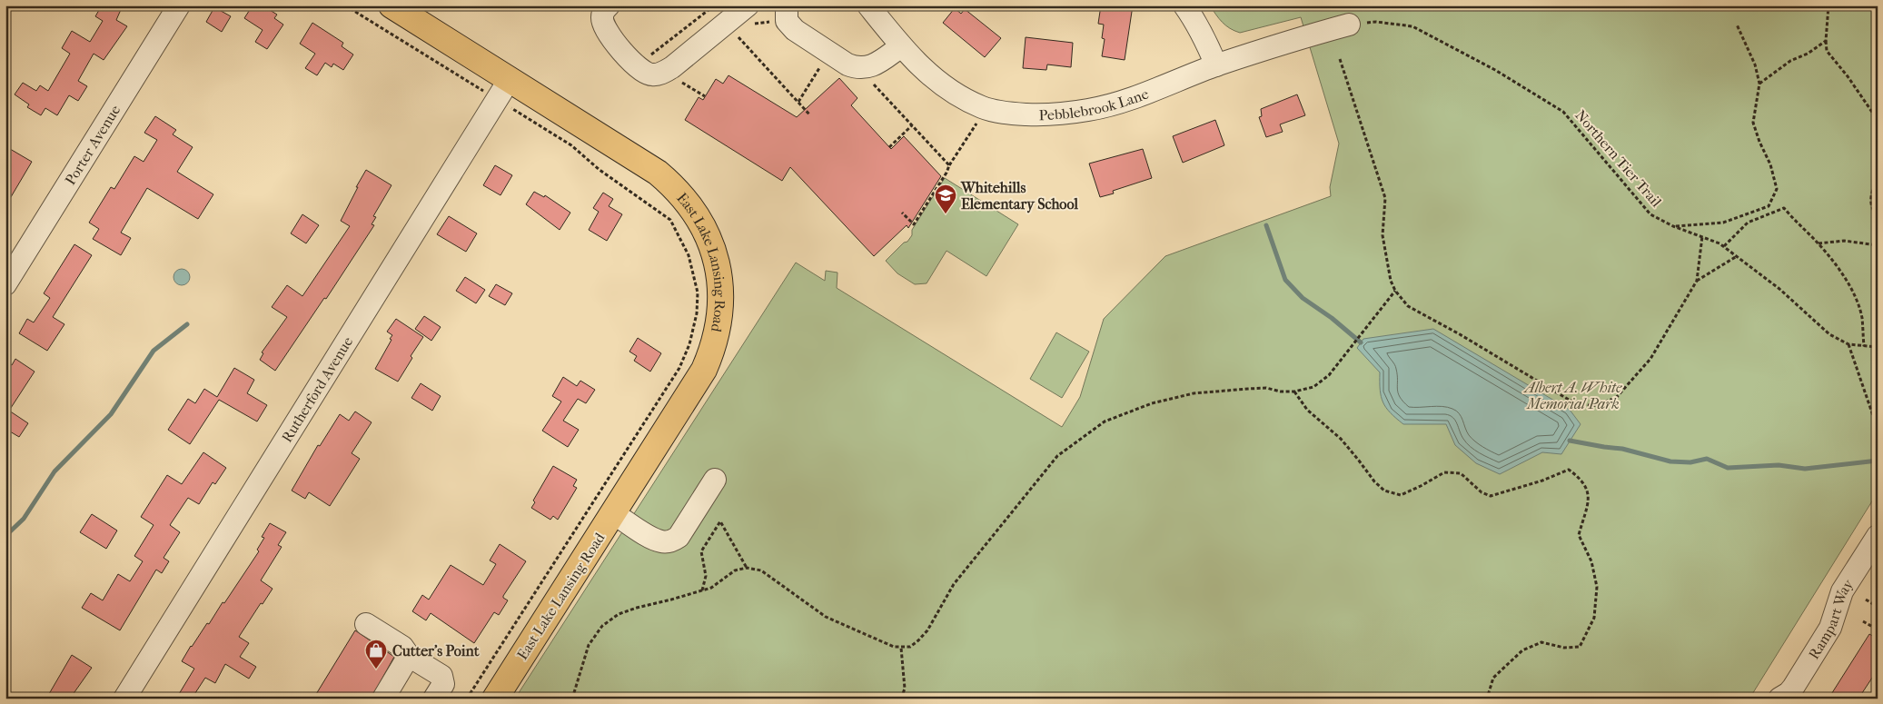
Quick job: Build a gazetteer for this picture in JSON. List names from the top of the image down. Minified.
{"streets":{"main road":["East Lake Lansing Road"],"street":["Pebblebrook Lane","Porter Avenue","Rutherford Avenue","Rampart Way"],"path":["Northern Tier Trail"]},"crossings":[["Pebblebrook Lane","Northern Tier Trail"],["East Lake Lansing Road","Rutherford Avenue"]],"parks":["Albert A. White Memorial Park"],"places":{"school or university":["Whitehills Elementary School"],"shop":["Cutter's Point"]}}
